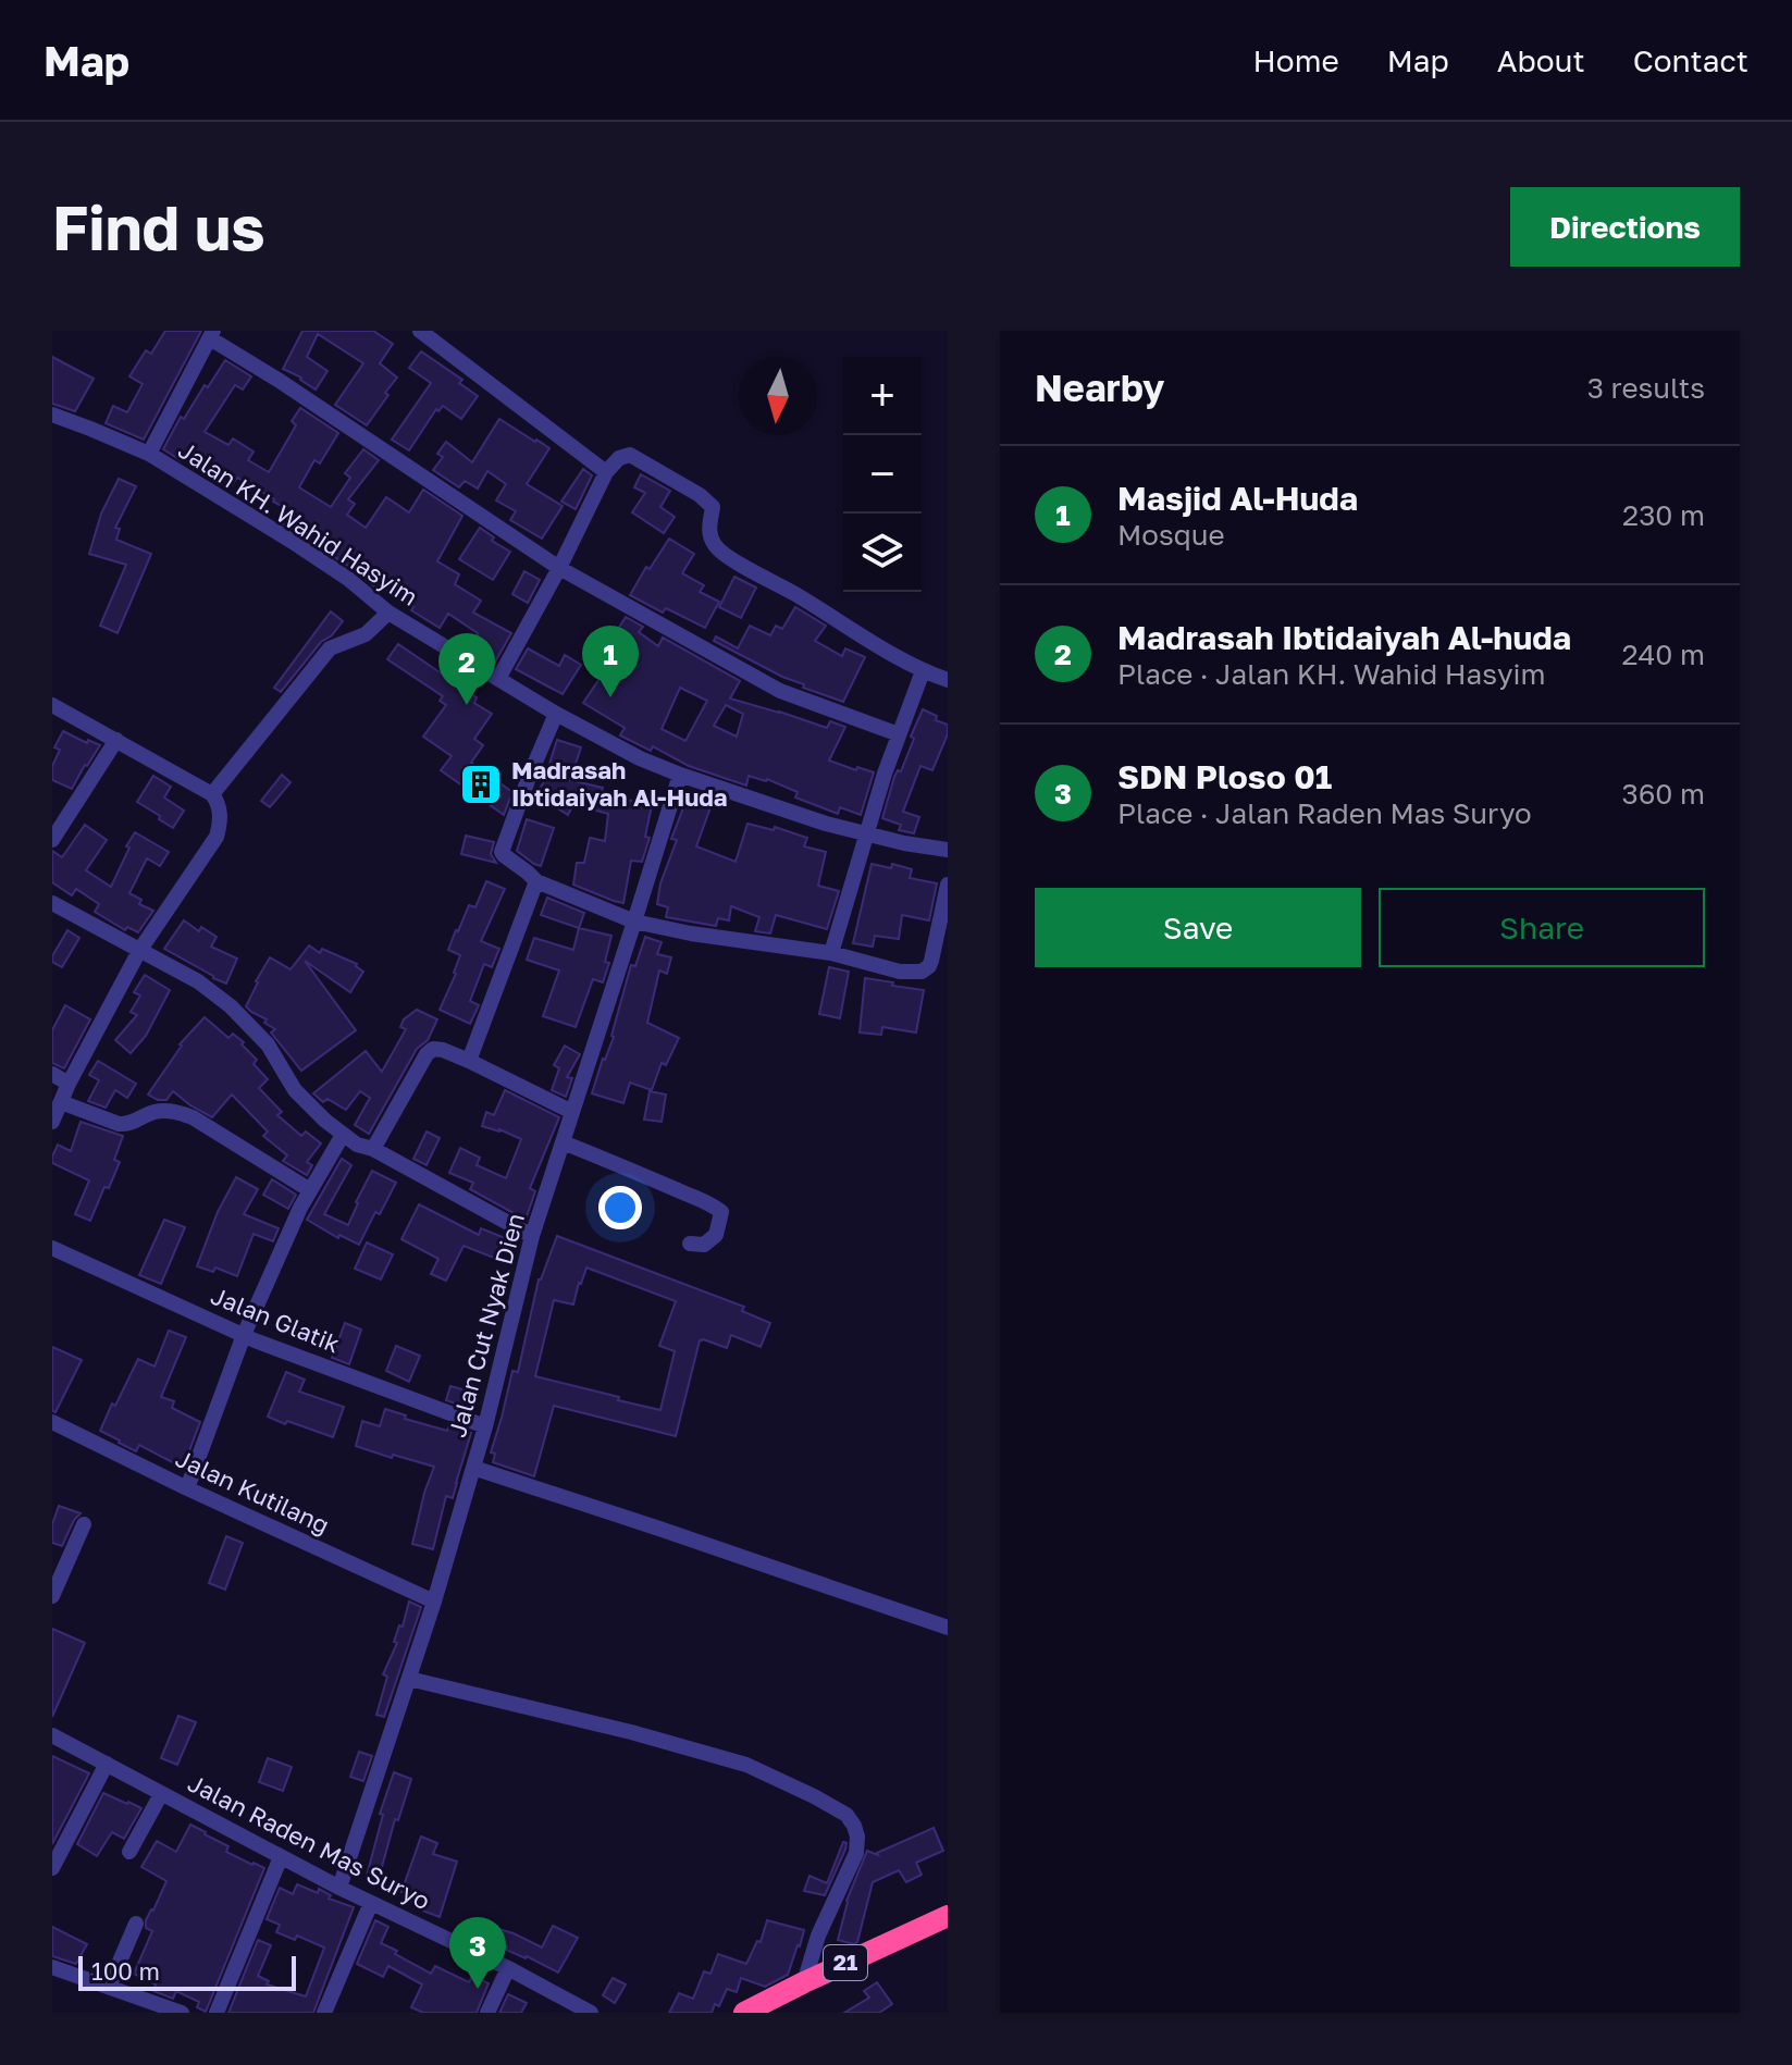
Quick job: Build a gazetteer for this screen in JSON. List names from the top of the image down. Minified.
{"streets":{"highway":["21"],"street":["Jalan KH. Wahid Hasyim","Jalan Glatik","Jalan Cut Nyak Dien","Jalan Kutilang","Jalan Raden Mas Suryo"]},"crossings":[["Jalan KH. Wahid Hasyim","Jalan Cut Nyak Dien"],["Jalan Glatik","Jalan Cut Nyak Dien"],["Jalan Cut Nyak Dien","Jalan Kutilang"],["Jalan Cut Nyak Dien","Jalan Raden Mas Suryo"]],"places":{"building":["Madrasah Ibtidaiyah Al-Huda"]},"scale_bar":"100 m","north":"bottom","page":{"header":"Map","nav":["Home","Map","About","Contact"],"buttons":["Directions",["Save","Share"]],"title":"Find us","heading":["Nearby","3 results"],"map_buttons":["+","−"],"list":[{"mark":"1","name":"Masjid Al-Huda","note":"Mosque","value":"230 m"},{"mark":"2","name":"Madrasah Ibtidaiyah Al-huda","note":"Place · Jalan KH. Wahid Hasyim","value":"240 m"},{"mark":"3","name":"SDN Ploso 01","note":"Place · Jalan Raden Mas Suryo","value":"360 m"}],"pins":["1","2","3"],"scale":"100 m"}}
